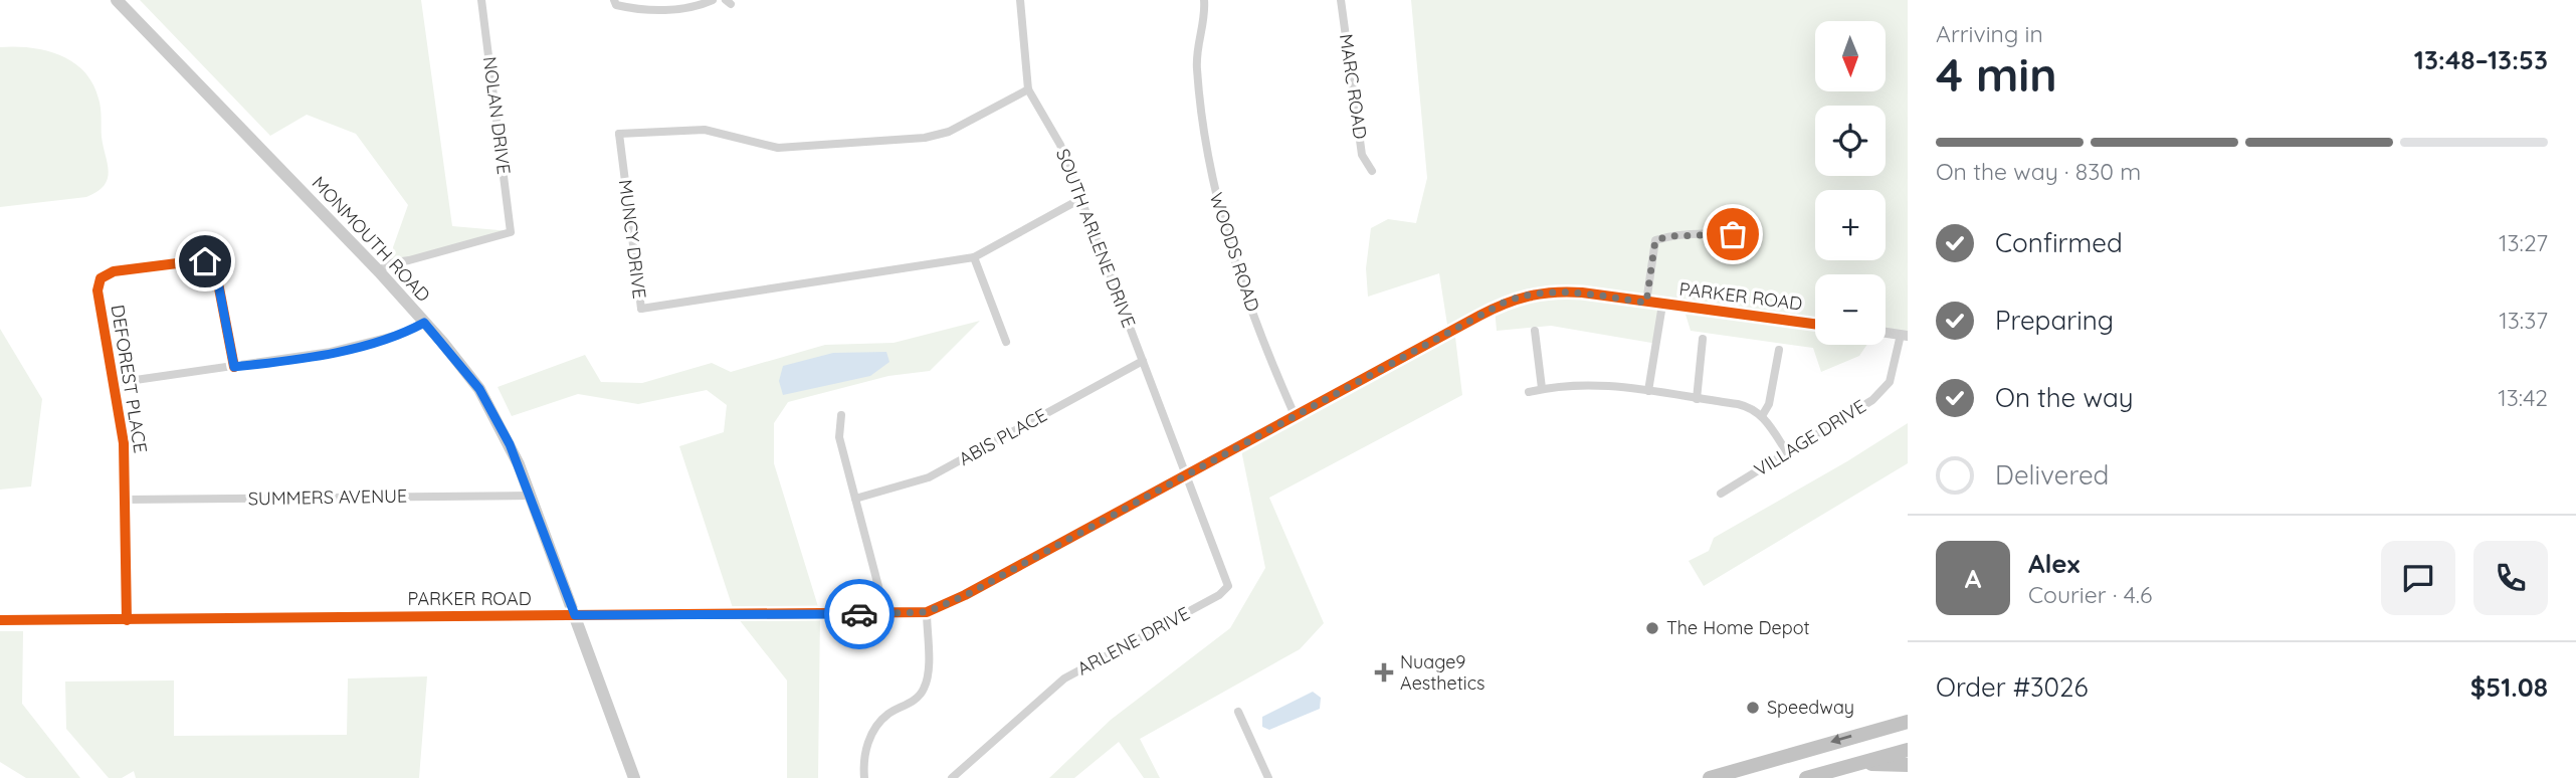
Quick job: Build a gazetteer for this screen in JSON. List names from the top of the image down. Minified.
{"streets":{"main road":["MONMOUTH ROAD"],"street":["MARC ROAD","NOLAN DRIVE","SOUTH ARLENE DRIVE","MUNCY DRIVE","WOODS ROAD","PARKER ROAD","DEFOREST PLACE","ABIS PLACE","VILLAGE DRIVE","SUMMERS AVENUE","ARLENE DRIVE"]},"crossings":[["NOLAN DRIVE","MONMOUTH ROAD"],["SOUTH ARLENE DRIVE","MUNCY DRIVE"],["SOUTH ARLENE DRIVE","PARKER ROAD"],["SOUTH ARLENE DRIVE","ABIS PLACE"],["SOUTH ARLENE DRIVE","ARLENE DRIVE"],["MONMOUTH ROAD","PARKER ROAD"],["MONMOUTH ROAD","SUMMERS AVENUE"],["WOODS ROAD","PARKER ROAD"],["PARKER ROAD","DEFOREST PLACE"],["PARKER ROAD","ARLENE DRIVE"],["DEFOREST PLACE","SUMMERS AVENUE"]],"places":{"other":["The Home Depot","Speedway"],"health":["Nuage9 Aesthetics"]},"north":"bottom","page":{"heading":["4 min","Arriving in","13:48–13:53"],"panel":["Alex","Courier · 4.6","Order #3026","$51.08"],"map_buttons":["+","−"],"bar":"On the way · 830 m","list":[["Confirmed","13:27"],["Preparing","13:37"],["On the way","13:42"],"Delivered"],"round":"A"}}
